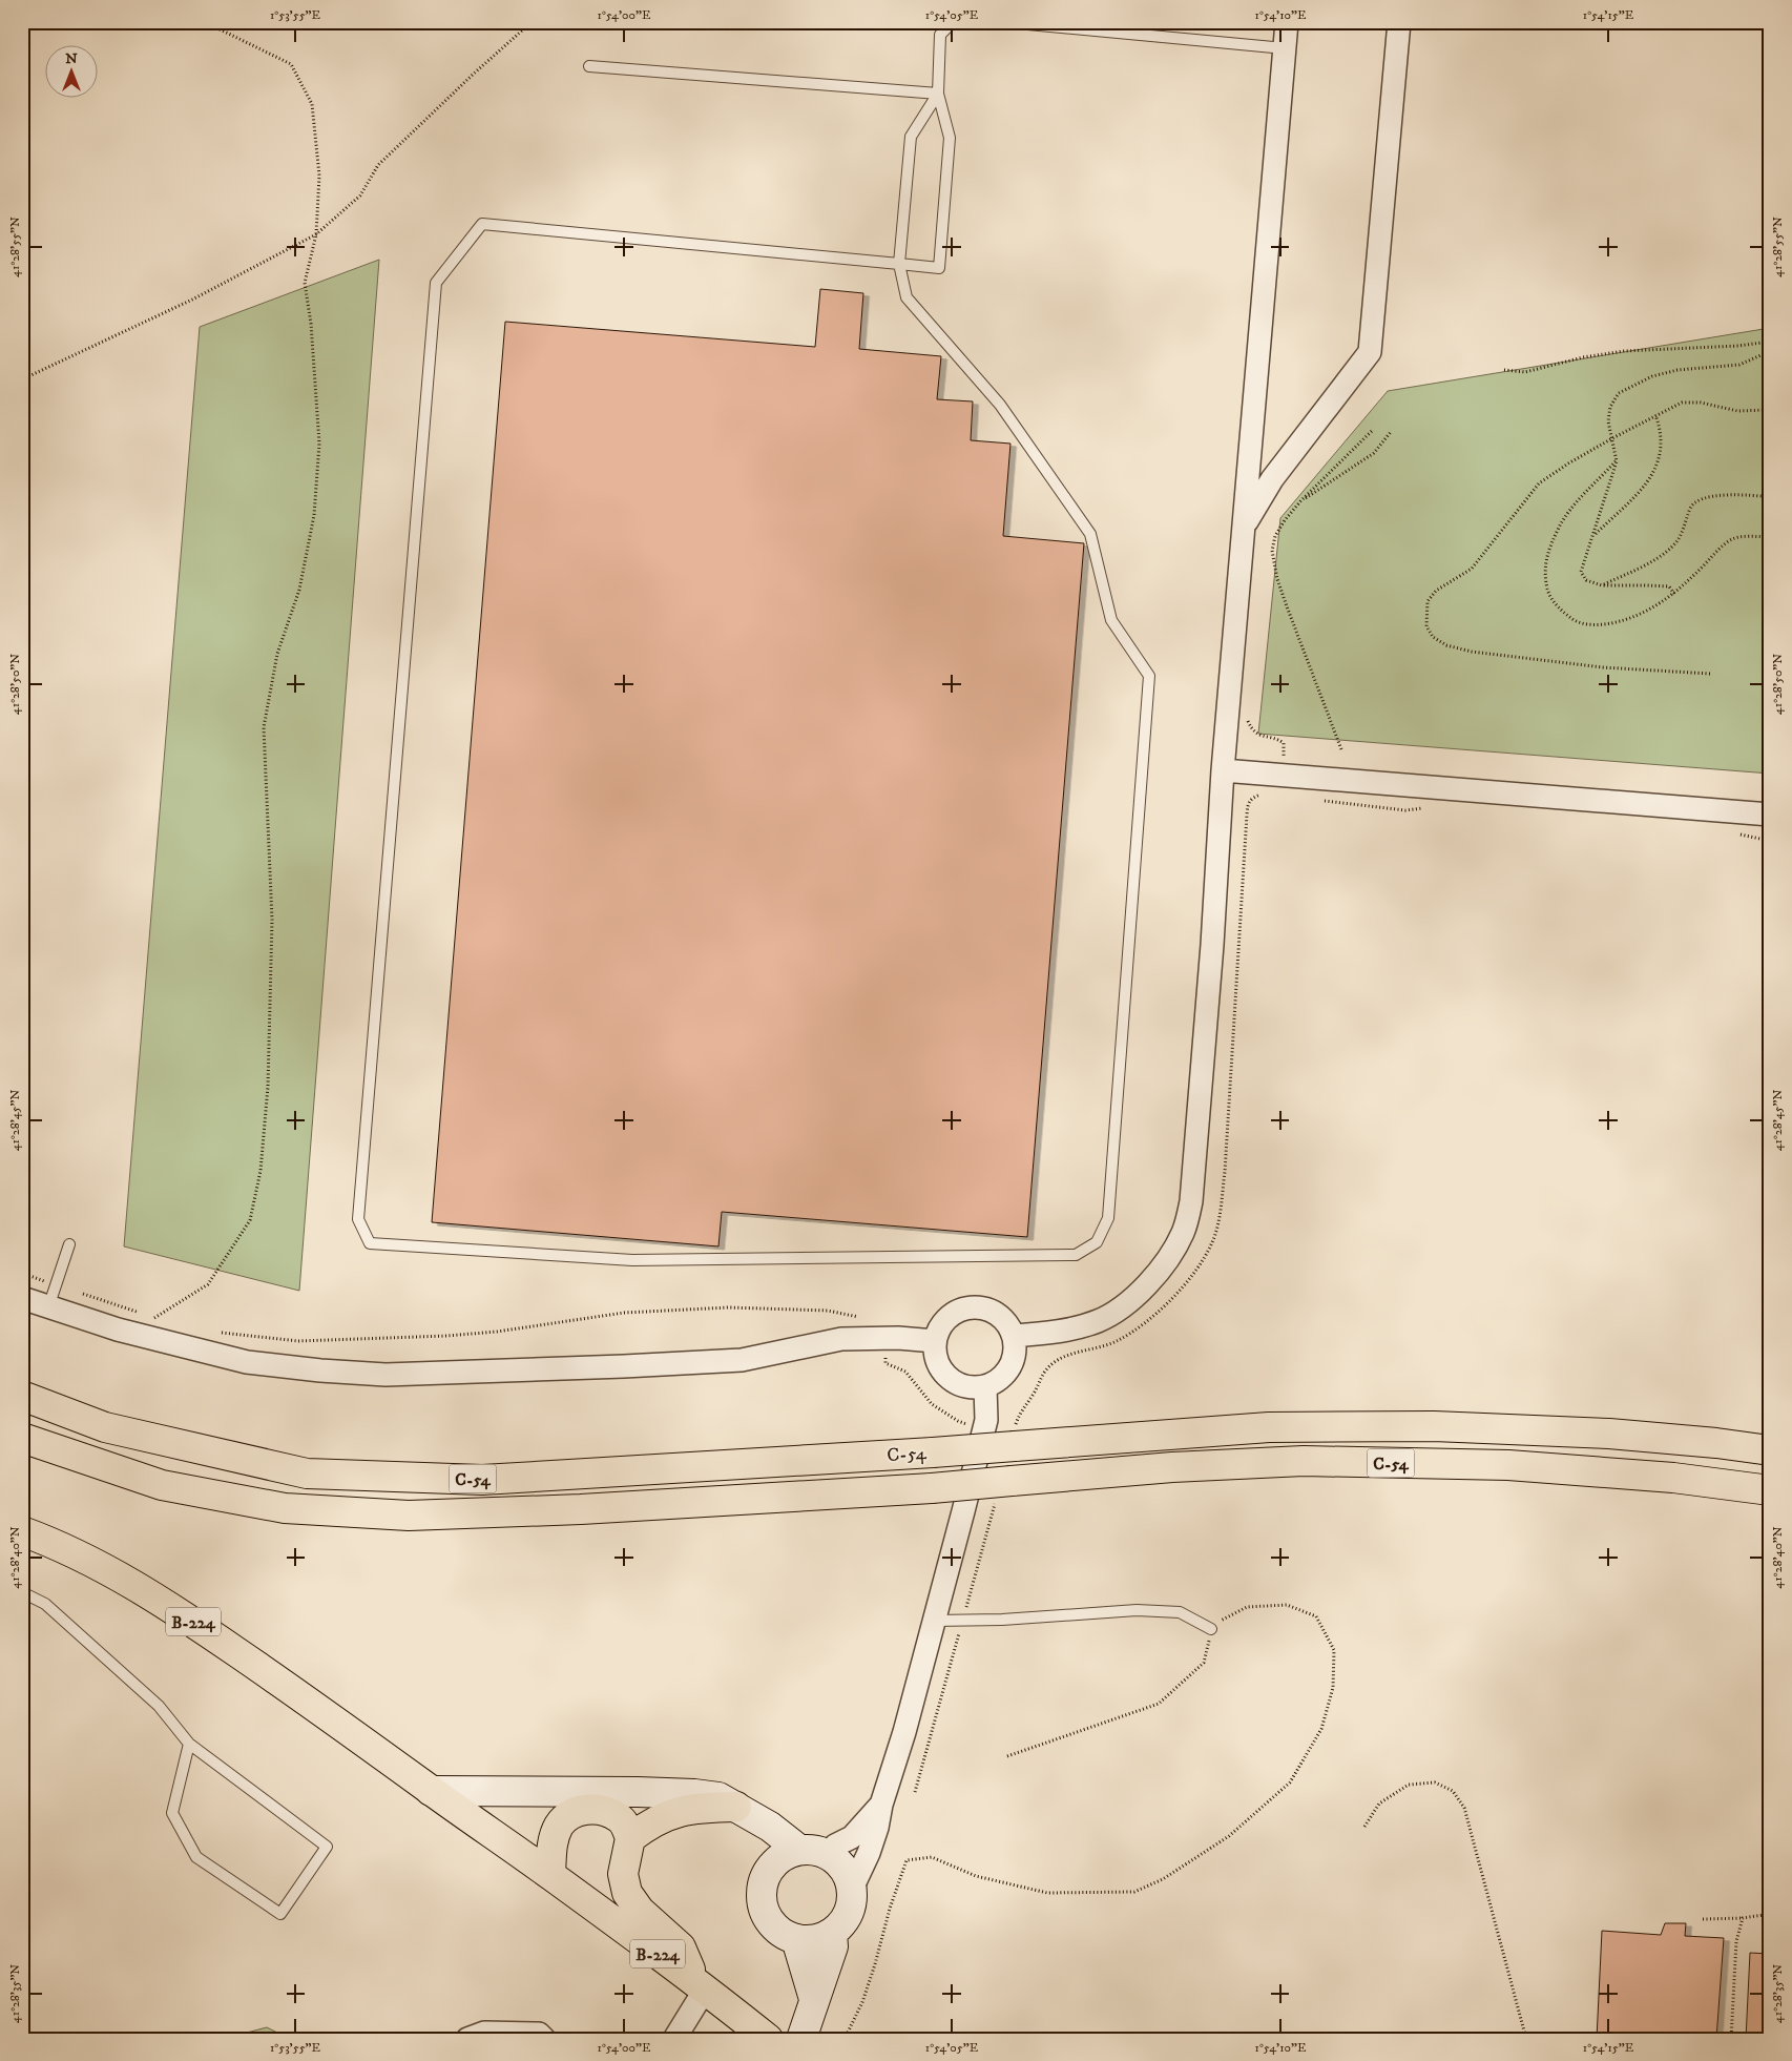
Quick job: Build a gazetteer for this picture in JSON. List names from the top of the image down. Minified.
{"streets":{"main road":["C-54","B-224"]},"north":"top","coordinates":["1°53'55\"E","1°54'00\"E","1°54'05\"E","1°54'10\"E","1°54'15\"E","41°28'55\"N","41°28'50\"N","41°28'45\"N","41°28'40\"N","41°28'35\"N"]}
